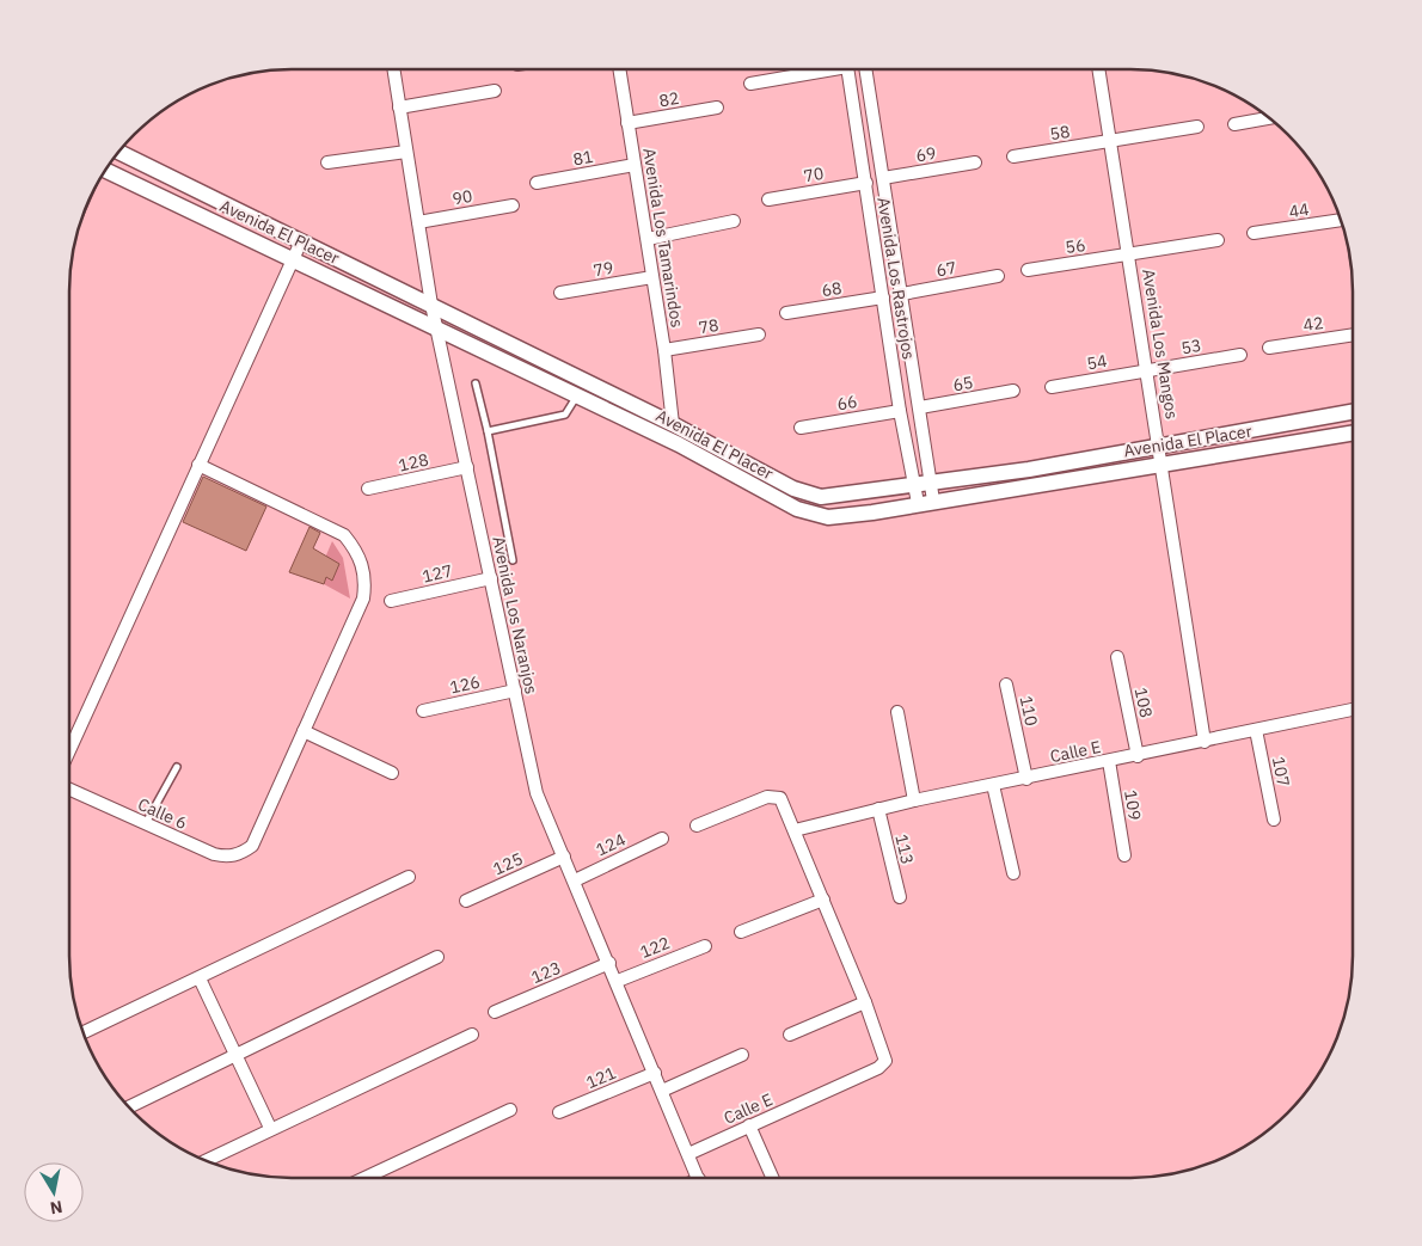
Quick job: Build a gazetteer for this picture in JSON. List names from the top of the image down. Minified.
{"streets":{"street":["82","58","69","81","70","90","44","Avenida El Placer","Avenida Los Tamarindos","56","79","67","Avenida Los Rastrojos","68","42","78","Avenida Los Mangos","53","54","65","66","128","127","Avenida Los Naranjos","126","108","110","Calle E","107","109","Calle 6","124","113","125","122","123","121"]},"crossings":[["82","Avenida Los Tamarindos"],["58","Avenida Los Mangos"],["69","Avenida Los Rastrojos"],["81","Avenida Los Tamarindos"],["70","Avenida Los Rastrojos"],["90","Avenida Los Naranjos"],["Avenida El Placer","Avenida Los Tamarindos"],["Avenida El Placer","Avenida Los Rastrojos"],["Avenida El Placer","Avenida Los Mangos"],["Avenida El Placer","Avenida Los Naranjos"],["Avenida Los Tamarindos","79"],["Avenida Los Tamarindos","78"],["56","Avenida Los Mangos"],["67","Avenida Los Rastrojos"],["Avenida Los Rastrojos","68"],["Avenida Los Rastrojos","65"],["Avenida Los Rastrojos","66"],["Avenida Los Mangos","53"],["Avenida Los Mangos","54"],["Avenida Los Mangos","Calle E"],["53","54"],["128","Avenida Los Naranjos"],["127","Avenida Los Naranjos"],["Avenida Los Naranjos","126"],["Avenida Los Naranjos","Calle E"],["Avenida Los Naranjos","124"],["Avenida Los Naranjos","125"],["Avenida Los Naranjos","122"],["Avenida Los Naranjos","123"],["Avenida Los Naranjos","121"],["108","Calle E"],["110","Calle E"],["Calle E","107"],["Calle E","109"],["Calle E","113"]],"north":"bottom"}
